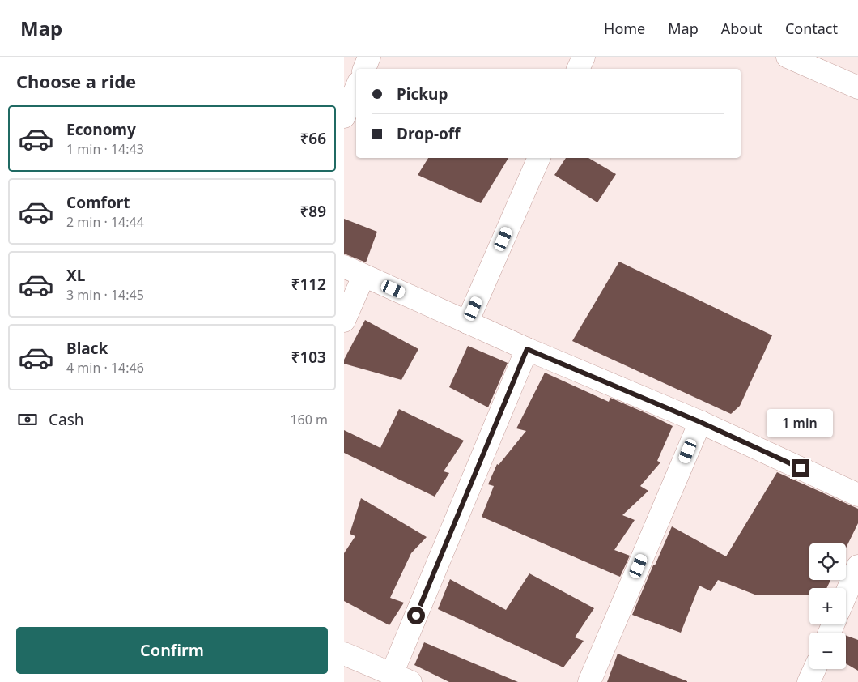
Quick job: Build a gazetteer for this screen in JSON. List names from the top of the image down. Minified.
{"page":{"header":"Map","nav":["Home","Map","About","Contact"],"heading":"Choose a ride","banner":["Pickup","Drop-off"],"list":[{"name":"Economy","note":"1 min · 14:43","value":"₹66"},{"name":"Comfort","note":"2 min · 14:44","value":"₹89"},{"name":"XL","note":"3 min · 14:45","value":"₹112"},{"name":"Black","note":"4 min · 14:46","value":"₹103"}],"pay":["Cash","160 m"],"bubble":"1 min","map_buttons":["+","−"],"buttons":"Confirm"}}
